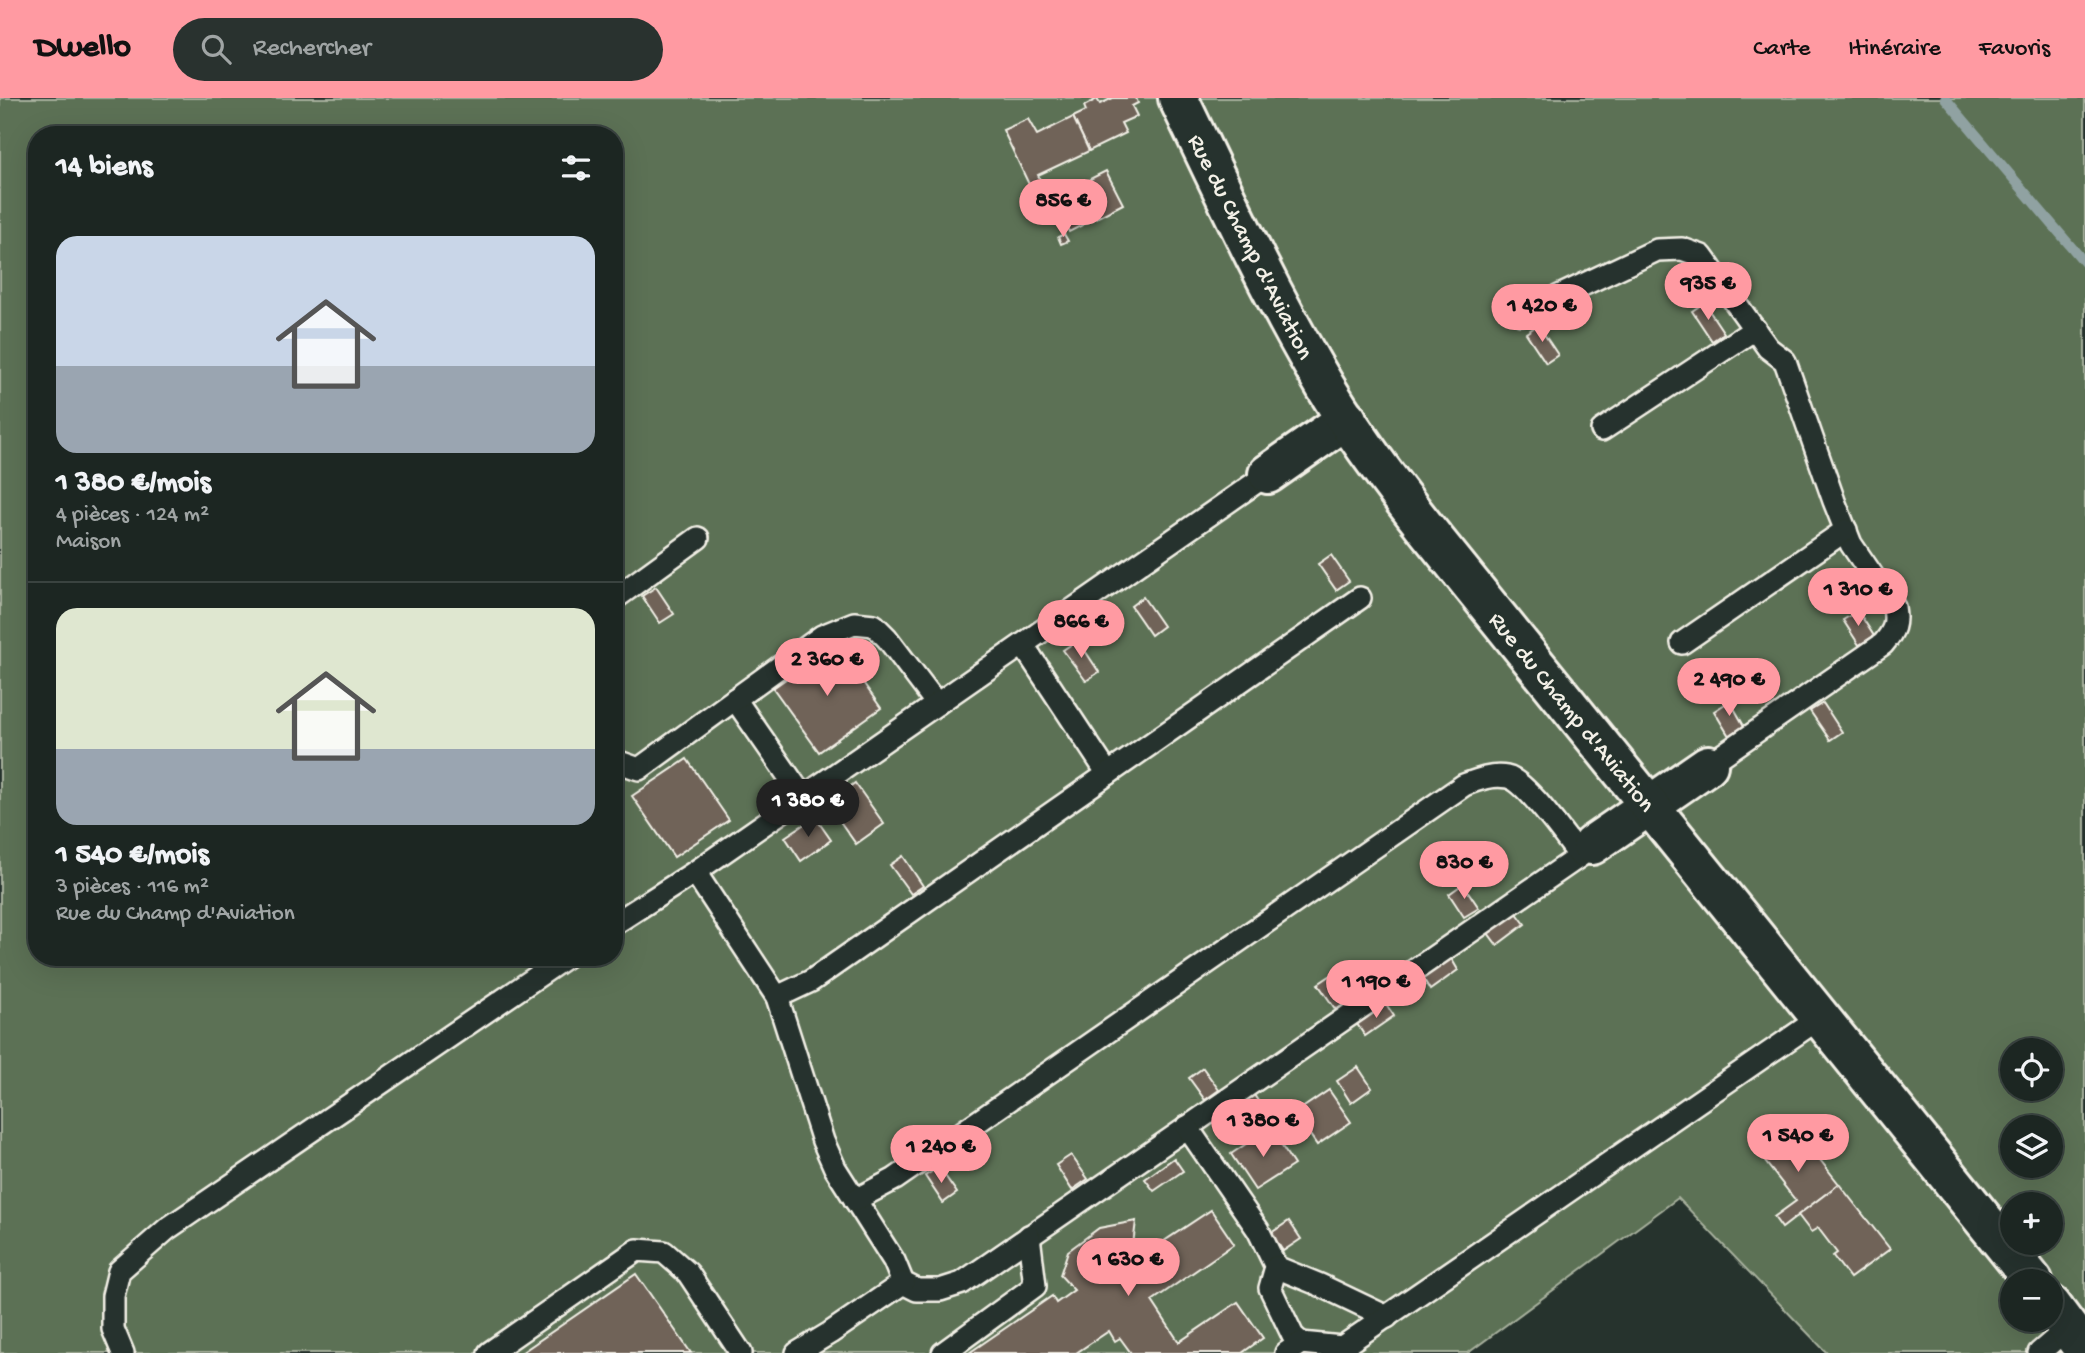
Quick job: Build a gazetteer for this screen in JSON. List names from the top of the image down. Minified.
{"streets":{"street":["Rue du Champ d'Aviation"]},"page":{"header":"Dwello","search":"Rechercher","nav":["Carte","Itinéraire","Favoris"],"heading":"14 biens","price":["856 €","935 €","1 420 €","1 310 €","866 €","2 360 €","2 490 €","1 380 €","830 €","1 190 €","1 380 €","1 540 €","1 240 €","1 630 €"],"list":[{"name":"1 380 €/mois","note":"4 pièces · 124 m² · Maison"},{"name":"1 540 €/mois","note":"3 pièces · 116 m² · Rue du Champ d'Aviation"}],"map_buttons":["+","−"]}}
